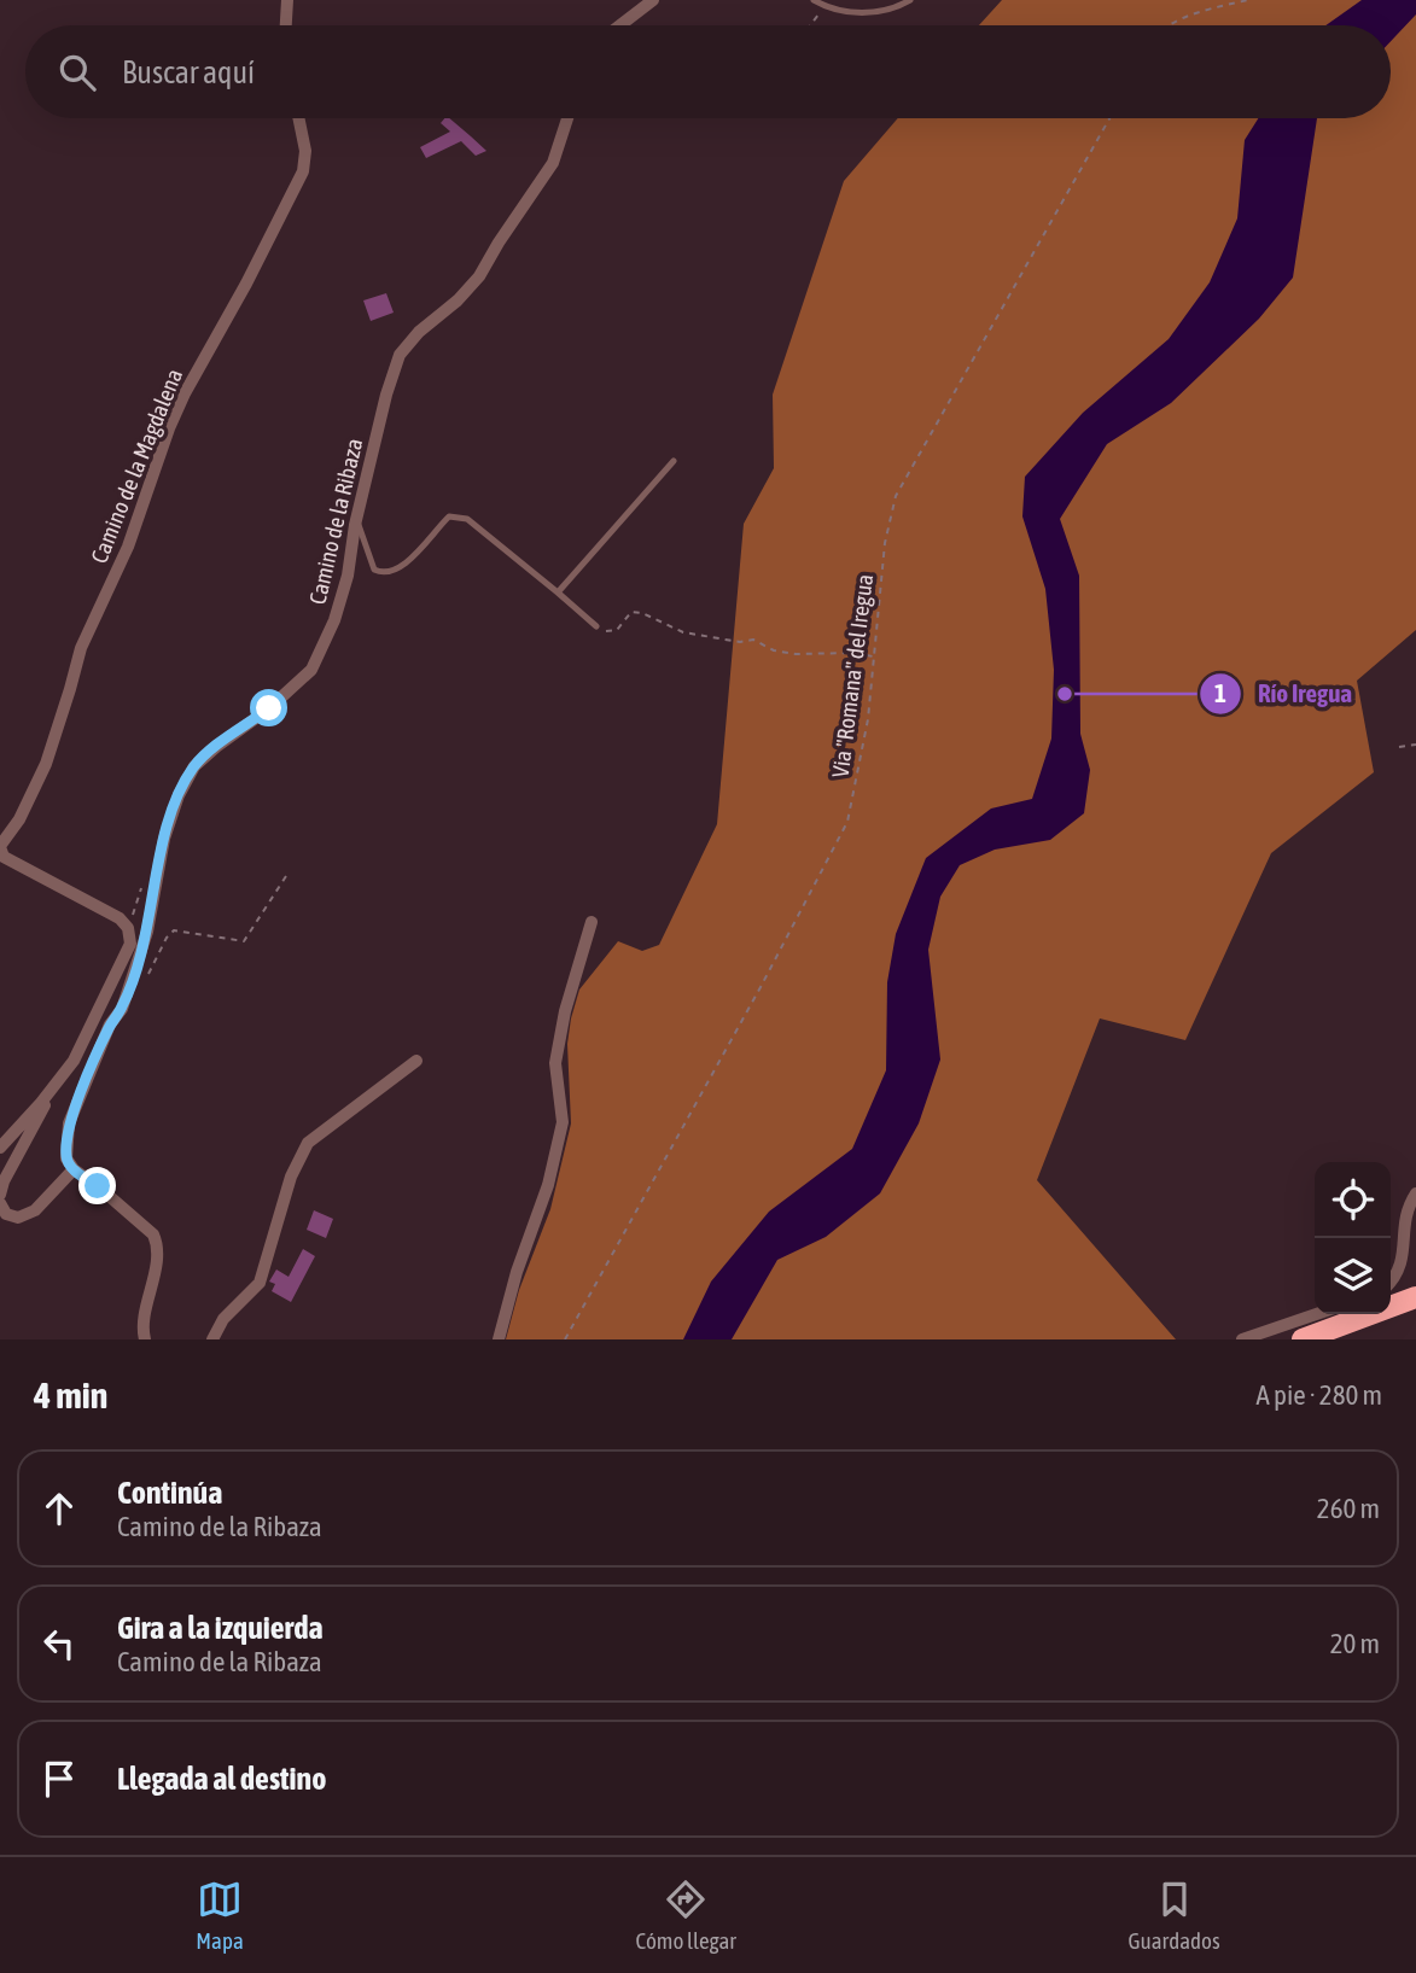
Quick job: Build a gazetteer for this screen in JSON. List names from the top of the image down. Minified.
{"streets":{"street":["Camino de la Magdalena","Camino de la Ribaza"],"path":["Via \"Romana\" del Iregua"]},"places":["Río Iregua"],"page":{"search":"Buscar aquí","heading":["4 min","A pie · 280 m"],"list":[["Continúa","Camino de la Ribaza","260 m"],["Gira a la izquierda","Camino de la Ribaza","20 m"],"Llegada al destino"],"nav":["Mapa","Cómo llegar","Guardados"]}}
